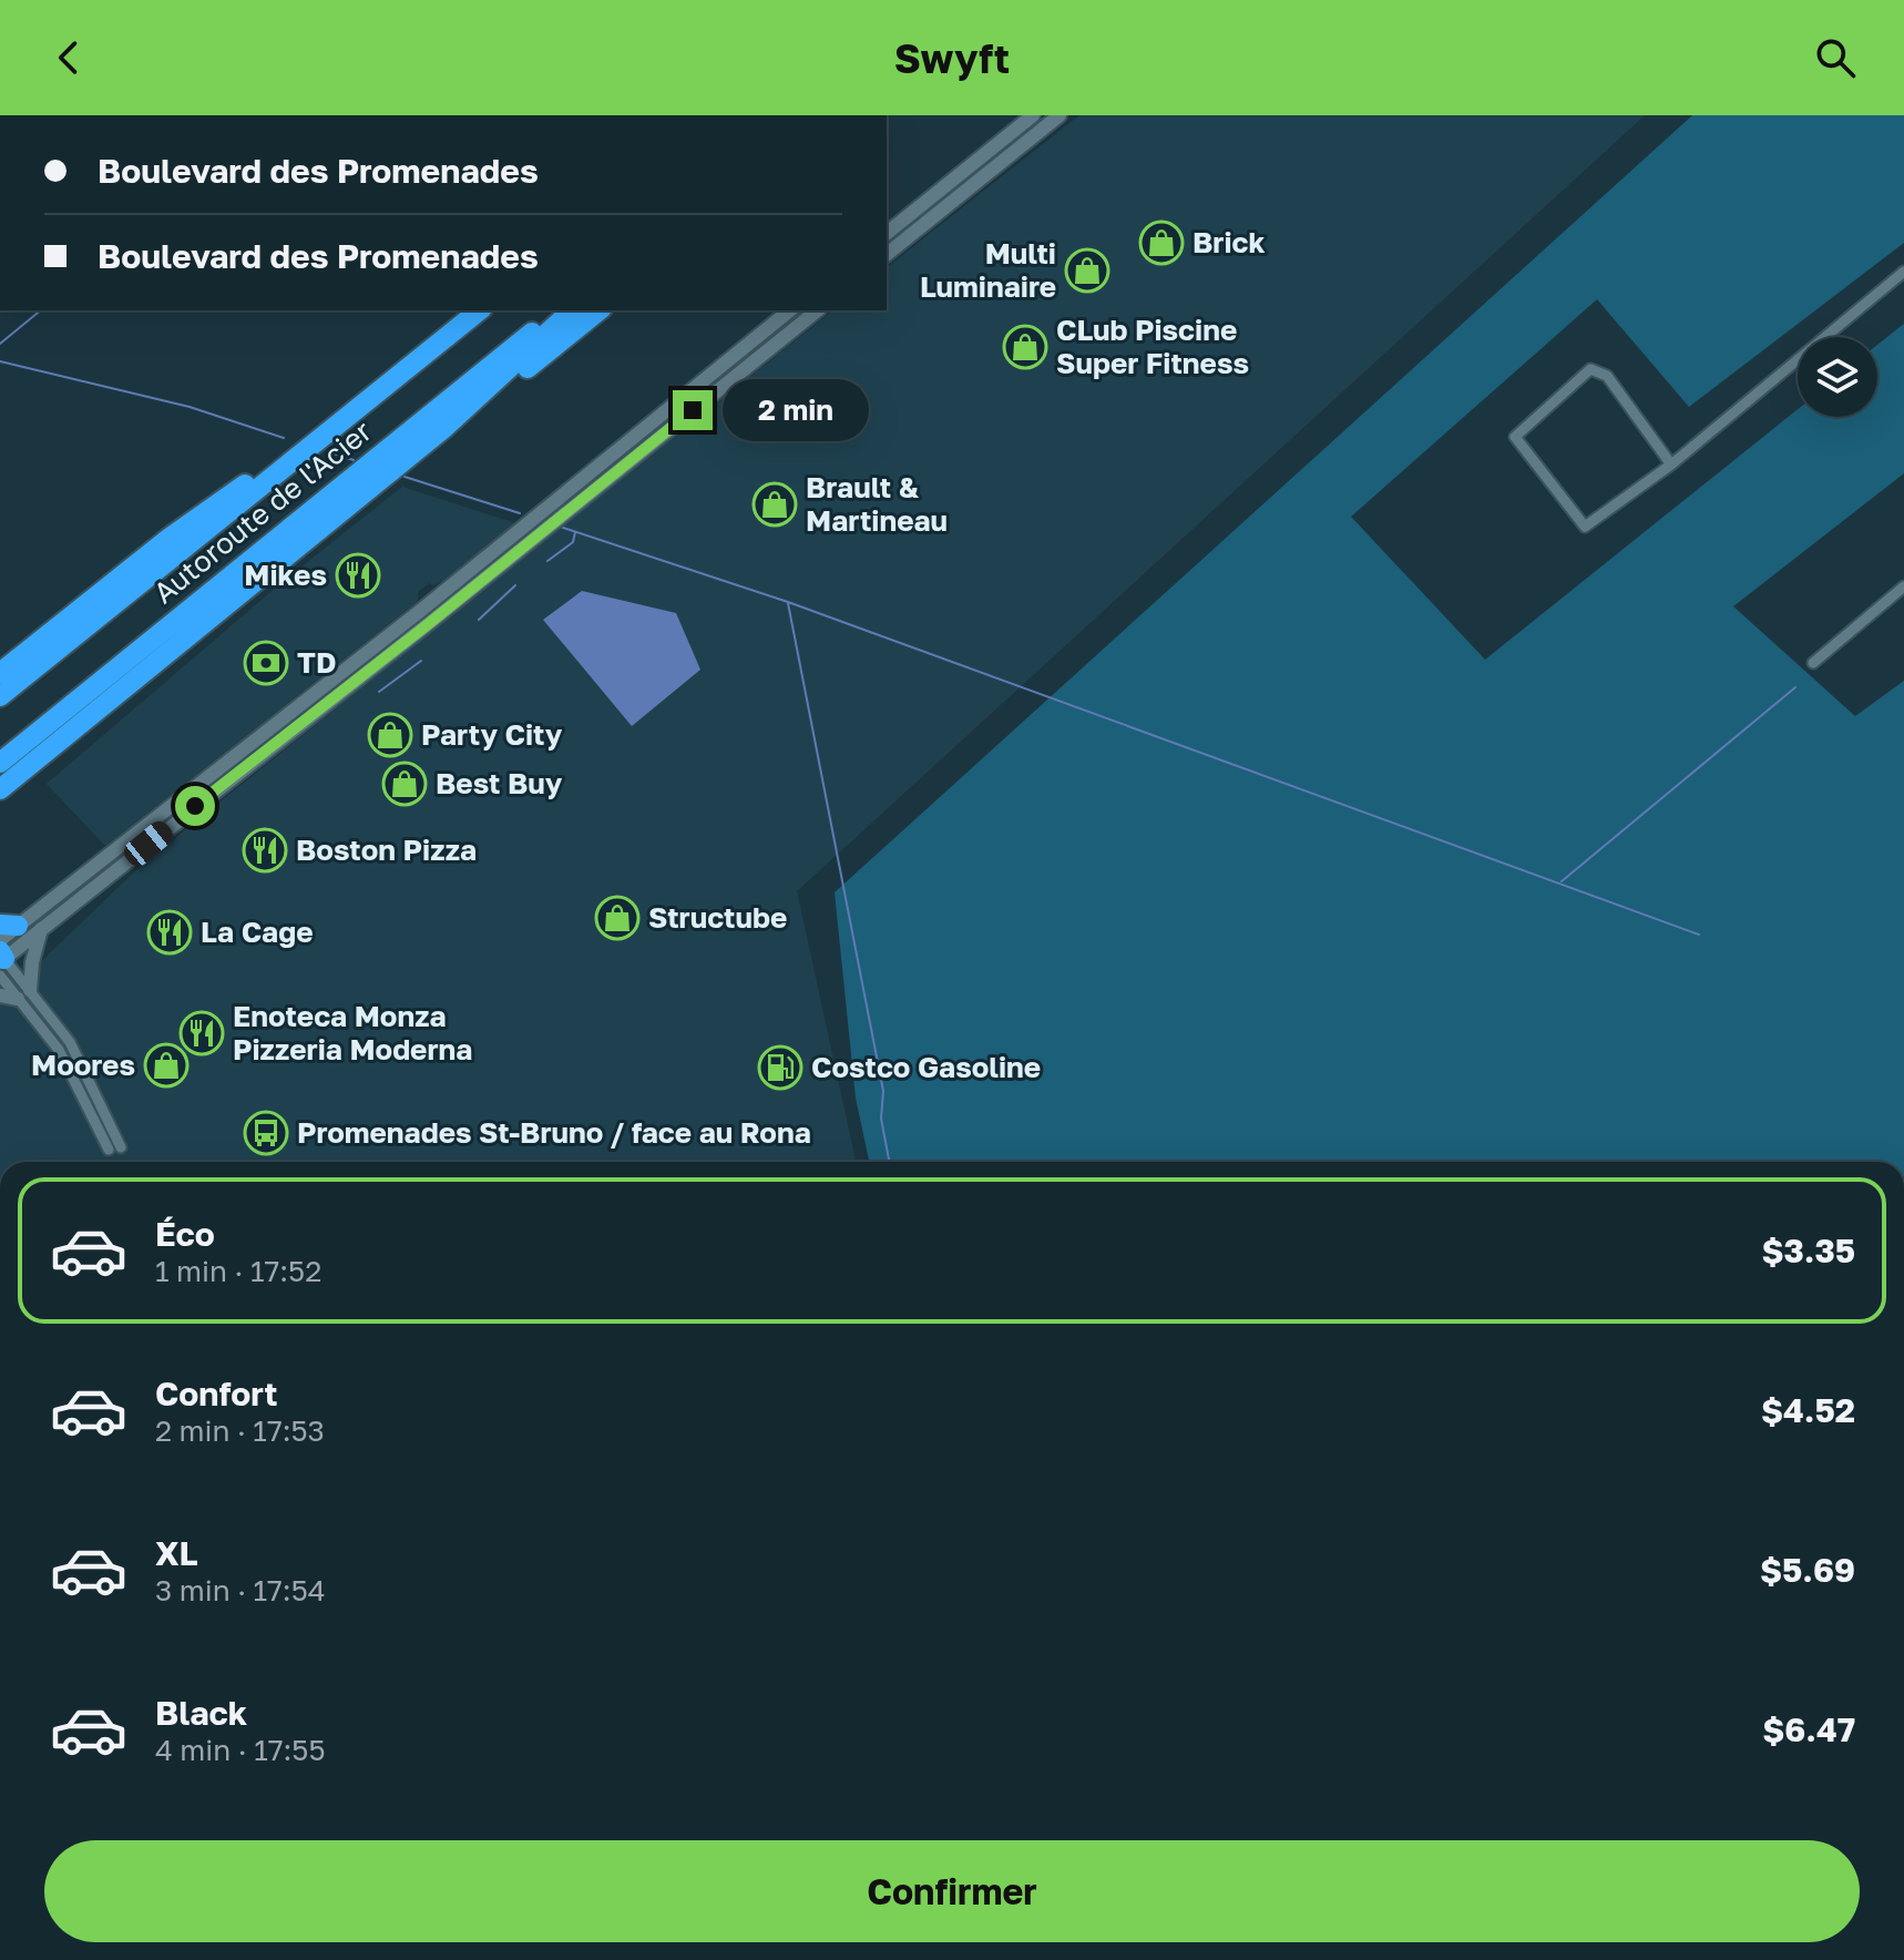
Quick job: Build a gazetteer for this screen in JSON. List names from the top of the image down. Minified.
{"streets":{"highway":["Autoroute de l'Acier"]},"places":{"shop":["Brick","Multi Luminaire","CLub Piscine Super Fitness","Brault & Martineau","Party City","Best Buy","Structube","Moores"],"restaurant":["Mikes","Boston Pizza","La Cage","Enoteca Monza Pizzeria Moderna"],"bank":["TD"],"fuel station":["Costco Gasoline"],"bus stop":["Promenades St-Bruno / face au Rona"]},"page":{"header":"Swyft","banner":["Boulevard des Promenades","Boulevard des Promenades"],"bubble":"2 min","list":[{"name":"Éco","note":"1 min · 17:52","value":"$3.35"},{"name":"Confort","note":"2 min · 17:53","value":"$4.52"},{"name":"XL","note":"3 min · 17:54","value":"$5.69"},{"name":"Black","note":"4 min · 17:55","value":"$6.47"}],"buttons":"Confirmer"}}
